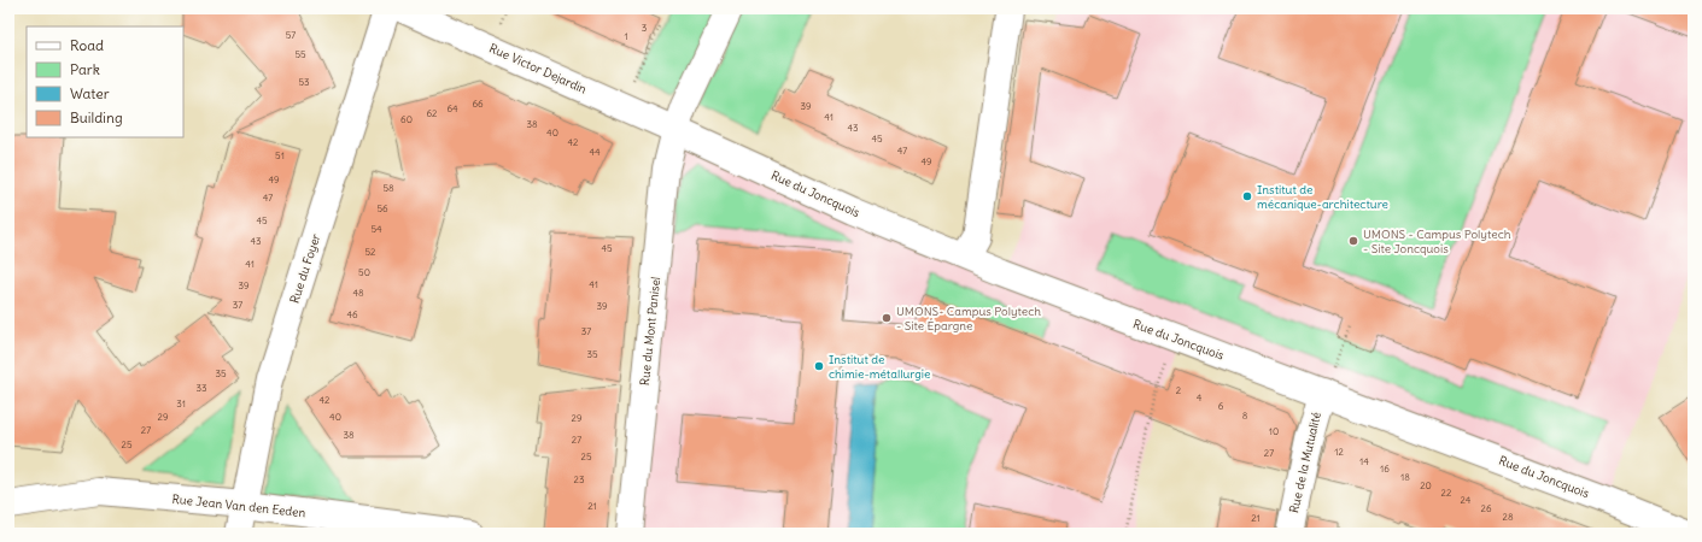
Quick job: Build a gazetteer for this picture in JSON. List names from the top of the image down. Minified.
{"streets":{"street":["Rue Victor Dejardin","Rue du Joncquois","Rue du Foyer","Rue du Mont Panisel","Rue de la Mutualité","Rue Jean Van den Eeden"]},"crossings":[["Rue Victor Dejardin","Rue du Joncquois"],["Rue Victor Dejardin","Rue du Mont Panisel"],["Rue du Joncquois","Rue du Mont Panisel"],["Rue du Joncquois","Rue de la Mutualité"],["Rue du Foyer","Rue Jean Van den Eeden"]],"places":["Institut de mécanique-architecture","UMONS - Campus Polytech - Site Joncquois","UMONS- Campus Polytech - Site Épargne","Institut de chimie-métallurgie"],"house_numbers":["3","57","1","55","53","66","39","64","62","41","60","38","43","40","45","42","47","44","51","49","49","58","47","56","45","54","43","45","52","41","50","41","39","48","37","39","46","37","35","35","33","2","4","42","31","6","8","29","40","29","27","10","38","27","25","12","27","25","14","16","18","23","20","22","24","21","26","28","21"],"legend":["Road","Park","Water","Building"]}
